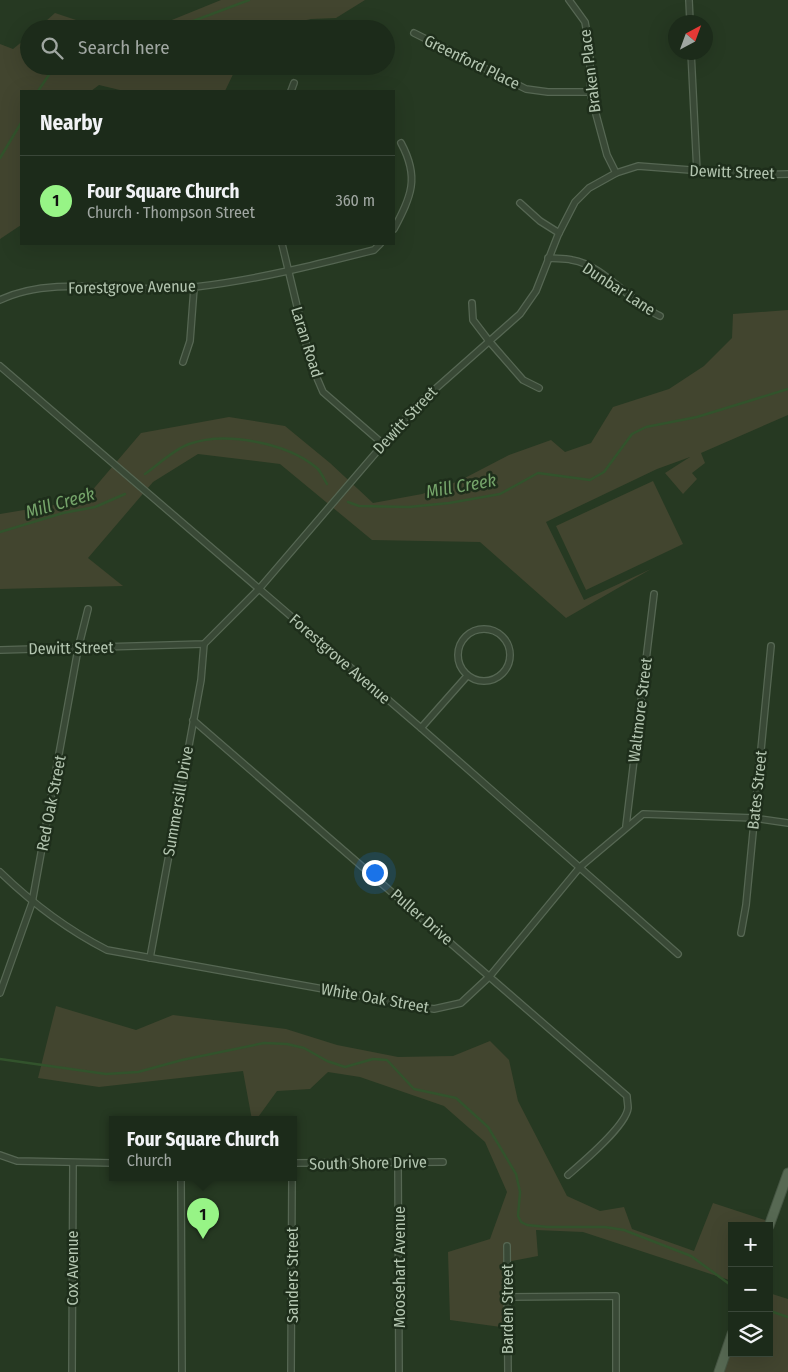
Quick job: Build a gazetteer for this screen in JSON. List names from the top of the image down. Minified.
{"streets":{"street":["Greenford Place","Braken Place","Dewitt Street","Forestgrove Avenue","Dunbar Lane","Laran Road","Waltmore Street","Bates Street","Summersill Drive","Red Oak Street","Puller Drive","White Oak Street","South Shore Drive","Moosehart Avenue","Cox Avenue","Sanders Street","Barden Street"]},"crossings":[["Greenford Place","Braken Place"],["Braken Place","Dewitt Street"],["Dewitt Street","Forestgrove Avenue"],["Dewitt Street","Dunbar Lane"],["Dewitt Street","Laran Road"],["Dewitt Street","Summersill Drive"],["Dewitt Street","Red Oak Street"],["Forestgrove Avenue","Laran Road"],["Forestgrove Avenue","White Oak Street"],["Waltmore Street","White Oak Street"],["Bates Street","White Oak Street"],["Summersill Drive","Puller Drive"],["Summersill Drive","White Oak Street"],["Red Oak Street","White Oak Street"],["Puller Drive","White Oak Street"],["South Shore Drive","Moosehart Avenue"]],"water":["Mill Creek"],"north":"top right","page":{"search":"Search here","heading":"Nearby","list":[{"mark":"1","name":"Four Square Church","note":"Church · Thompson Street","value":"360 m"}],"popup":["Four Square Church","Church"],"pins":"1","map_buttons":["+","−"]}}
